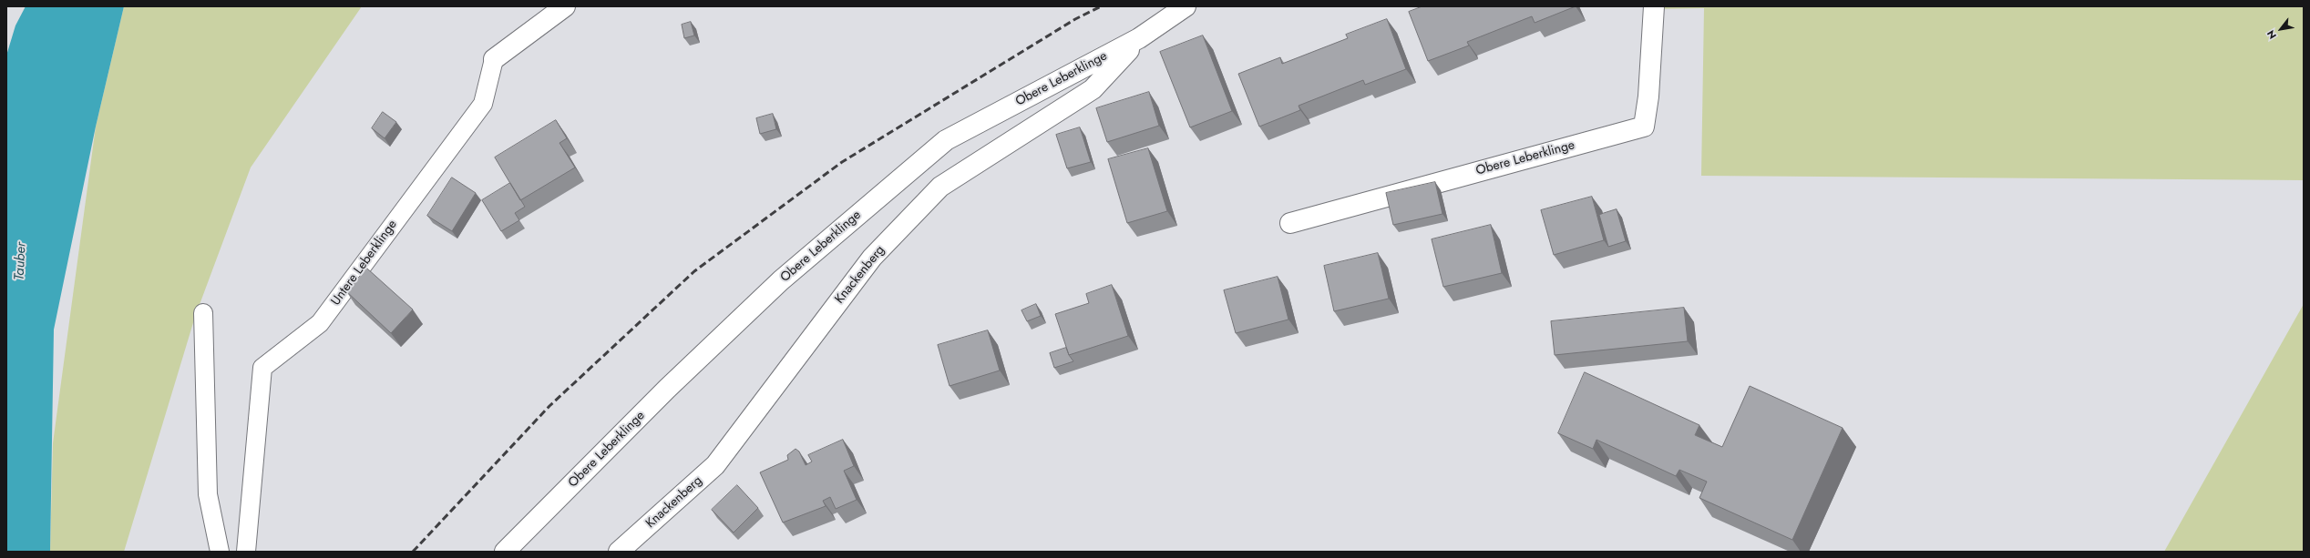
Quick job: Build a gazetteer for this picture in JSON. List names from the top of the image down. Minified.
{"streets":{"street":["Obere Leberklinge","Untere Leberklinge","Knackenberg"]},"crossings":[["Obere Leberklinge","Knackenberg"]],"water":["Tauber"],"north":"bottom left"}
